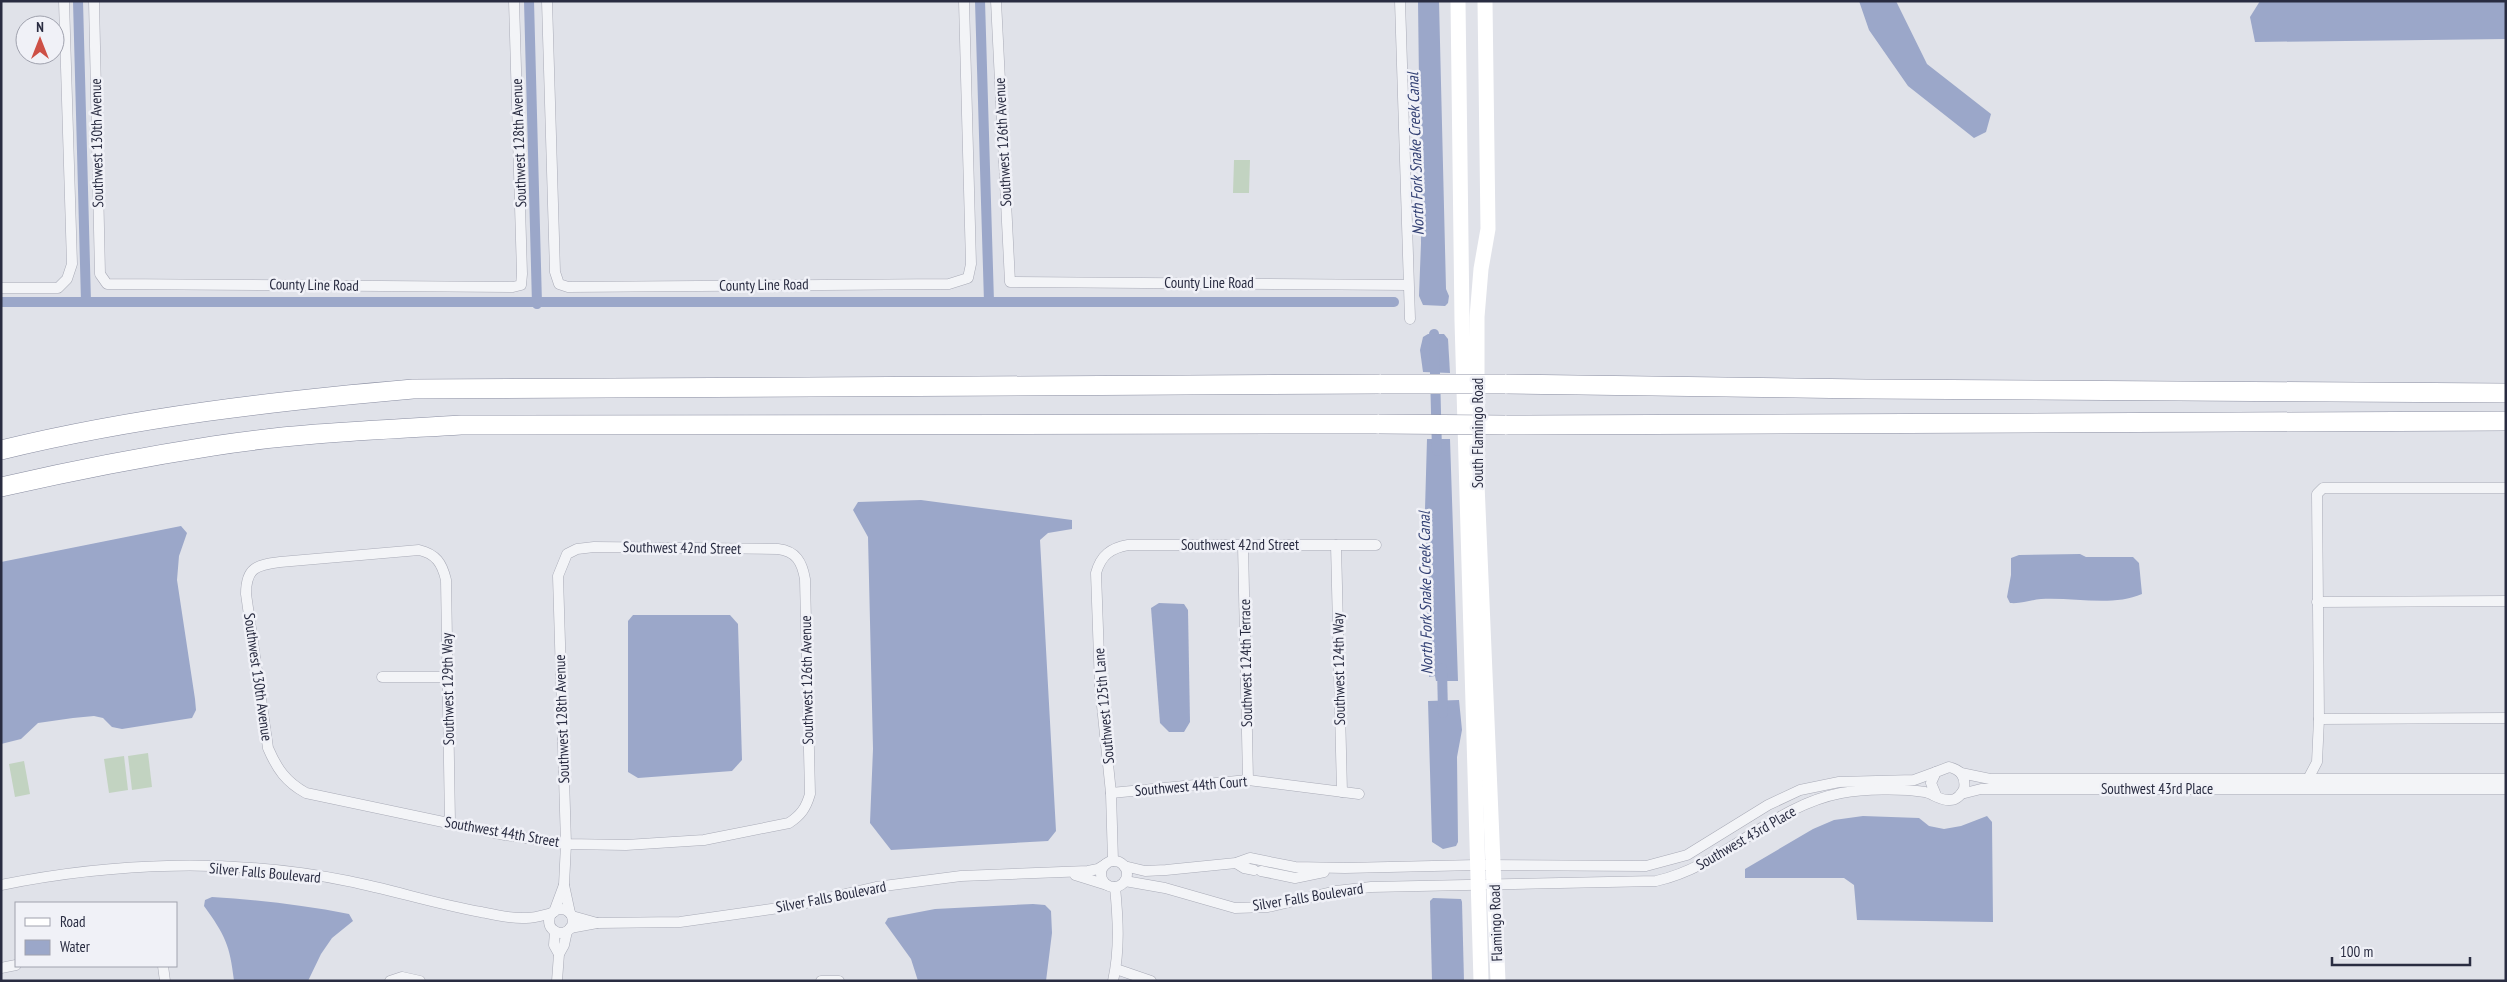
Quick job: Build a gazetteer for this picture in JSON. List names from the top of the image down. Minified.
{"streets":{"main road":["South Flamingo Road","Flamingo Road"],"street":["Southwest 126th Avenue","Southwest 130th Avenue","Southwest 128th Avenue","County Line Road","Southwest 42nd Street","Southwest 124th Terrace","Southwest 124th Way","Southwest 129th Way","Southwest 125th Lane","Southwest 44th Court","Southwest 43rd Place","Southwest 44th Street","Silver Falls Boulevard"]},"crossings":[["Southwest 126th Avenue","County Line Road"],["Southwest 126th Avenue","Southwest 42nd Street"],["Southwest 126th Avenue","Southwest 44th Street"],["Southwest 130th Avenue","County Line Road"],["Southwest 130th Avenue","Southwest 129th Way"],["Southwest 130th Avenue","Southwest 44th Street"],["Southwest 128th Avenue","County Line Road"],["Southwest 128th Avenue","Southwest 42nd Street"],["Southwest 128th Avenue","Southwest 44th Street"],["Southwest 128th Avenue","Silver Falls Boulevard"],["South Flamingo Road","Southwest 43rd Place"],["South Flamingo Road","Silver Falls Boulevard"],["South Flamingo Road","Flamingo Road"],["Southwest 42nd Street","Southwest 124th Terrace"],["Southwest 42nd Street","Southwest 124th Way"],["Southwest 42nd Street","Southwest 125th Lane"],["Southwest 124th Terrace","Southwest 44th Court"],["Southwest 124th Way","Southwest 44th Court"],["Southwest 129th Way","Southwest 44th Street"],["Southwest 125th Lane","Southwest 44th Court"],["Southwest 125th Lane","Silver Falls Boulevard"],["Southwest 43rd Place","Silver Falls Boulevard"],["Southwest 43rd Place","Flamingo Road"],["Silver Falls Boulevard","Flamingo Road"]],"water":["North Fork Snake Creek Canal"],"legend":["Road","Water"],"scale_bar":"100 m","north":"top"}
